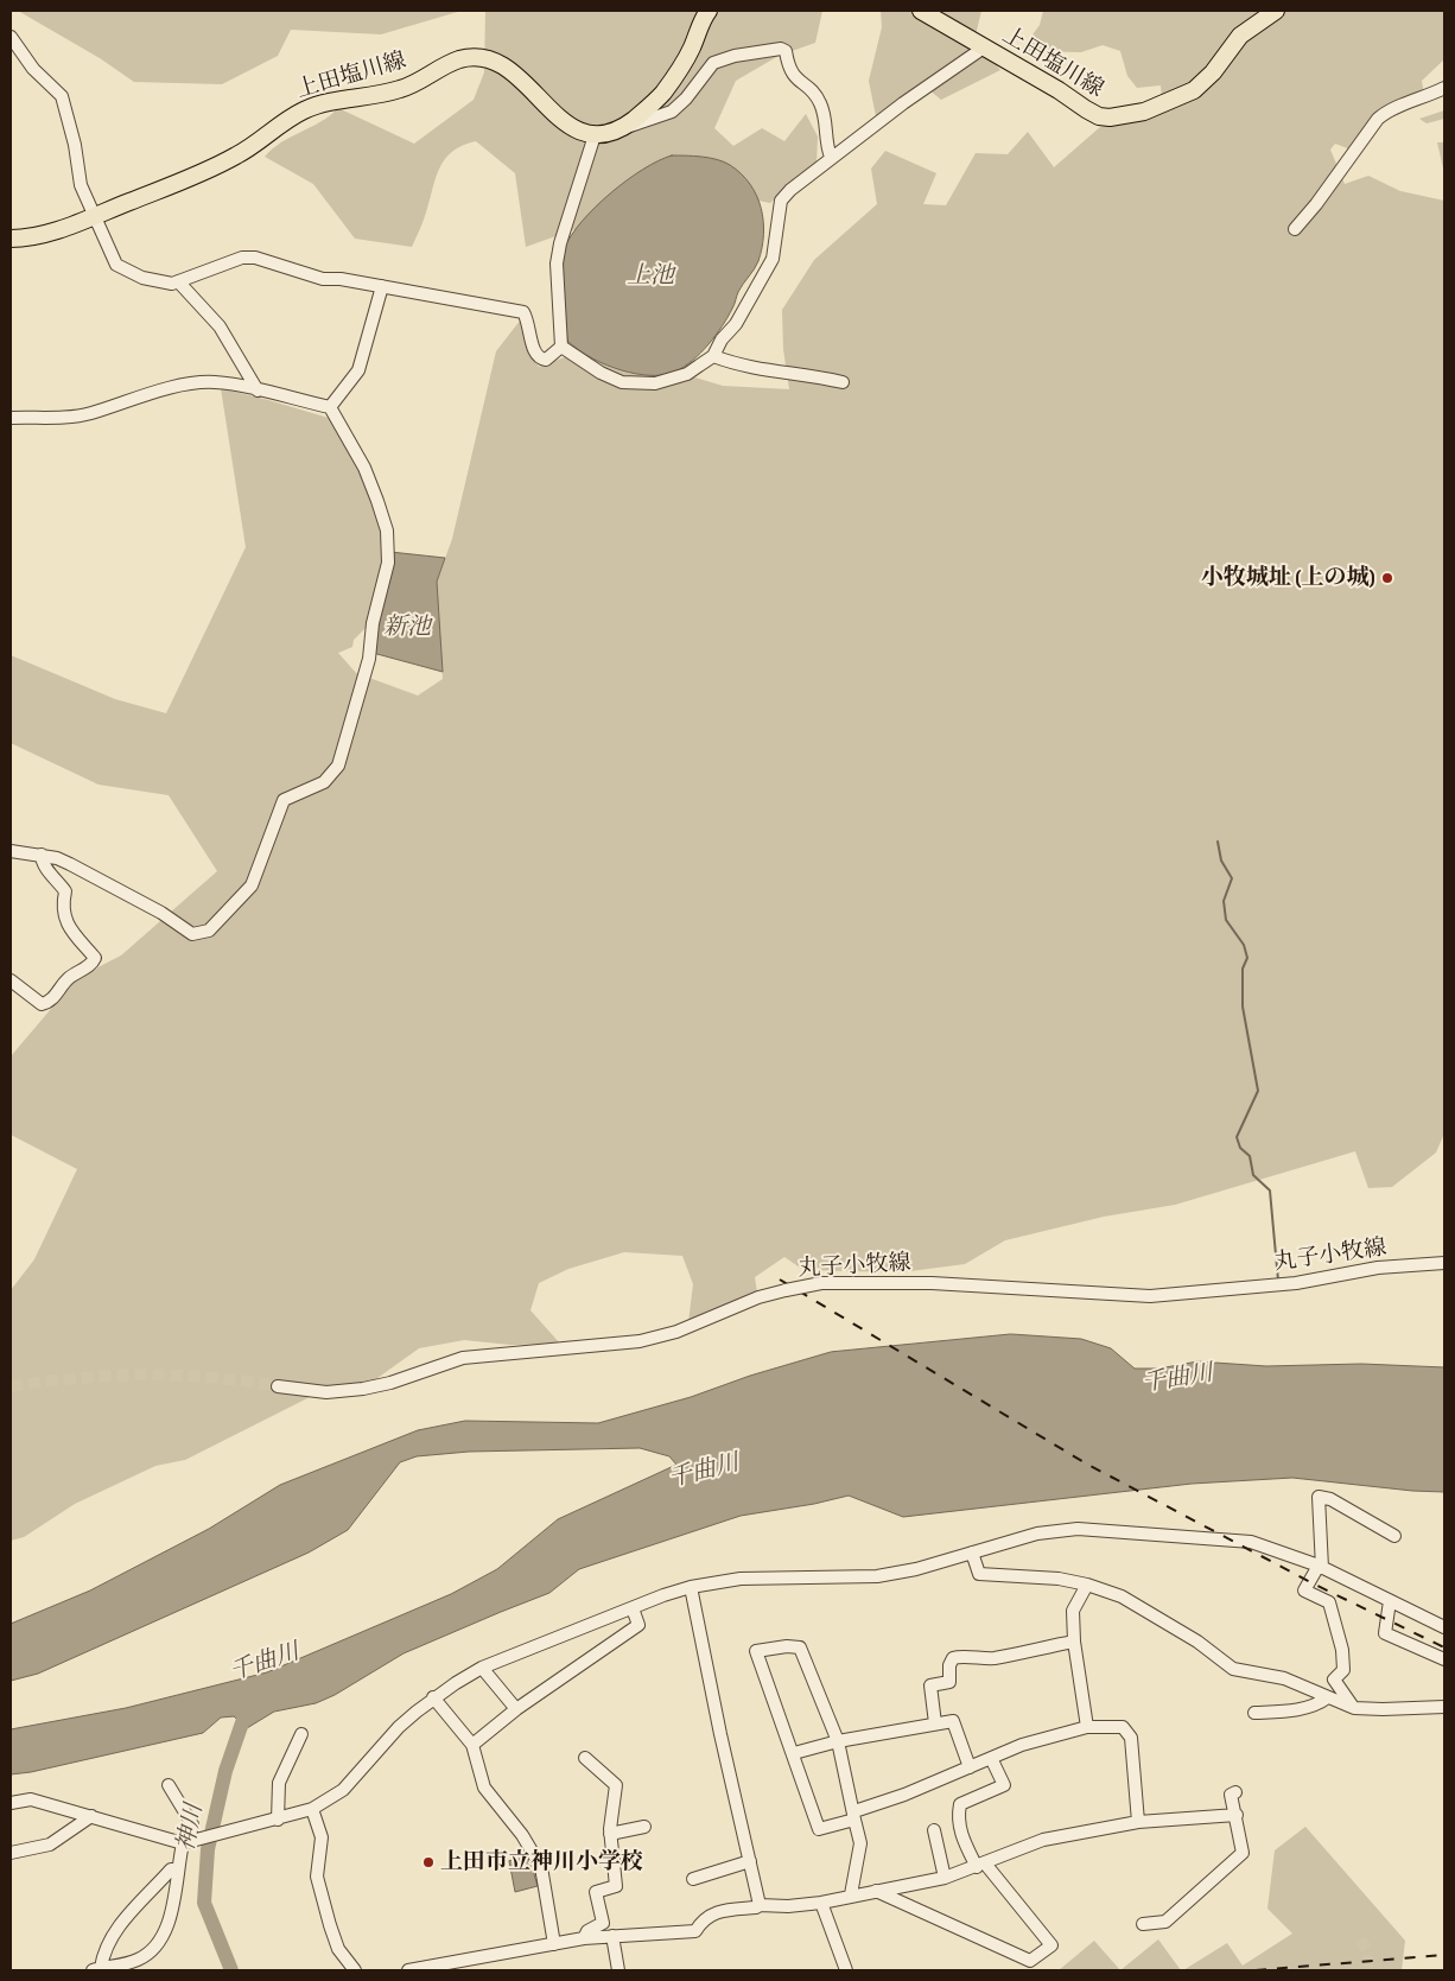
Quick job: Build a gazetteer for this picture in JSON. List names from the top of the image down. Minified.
{"streets":{"main road":["上田塩川線"],"street":["丸子小牧線"]},"water":["上池","新池","千曲川","神川"],"places":["小牧城址 (上の城)","上田市立神川小学校"]}
